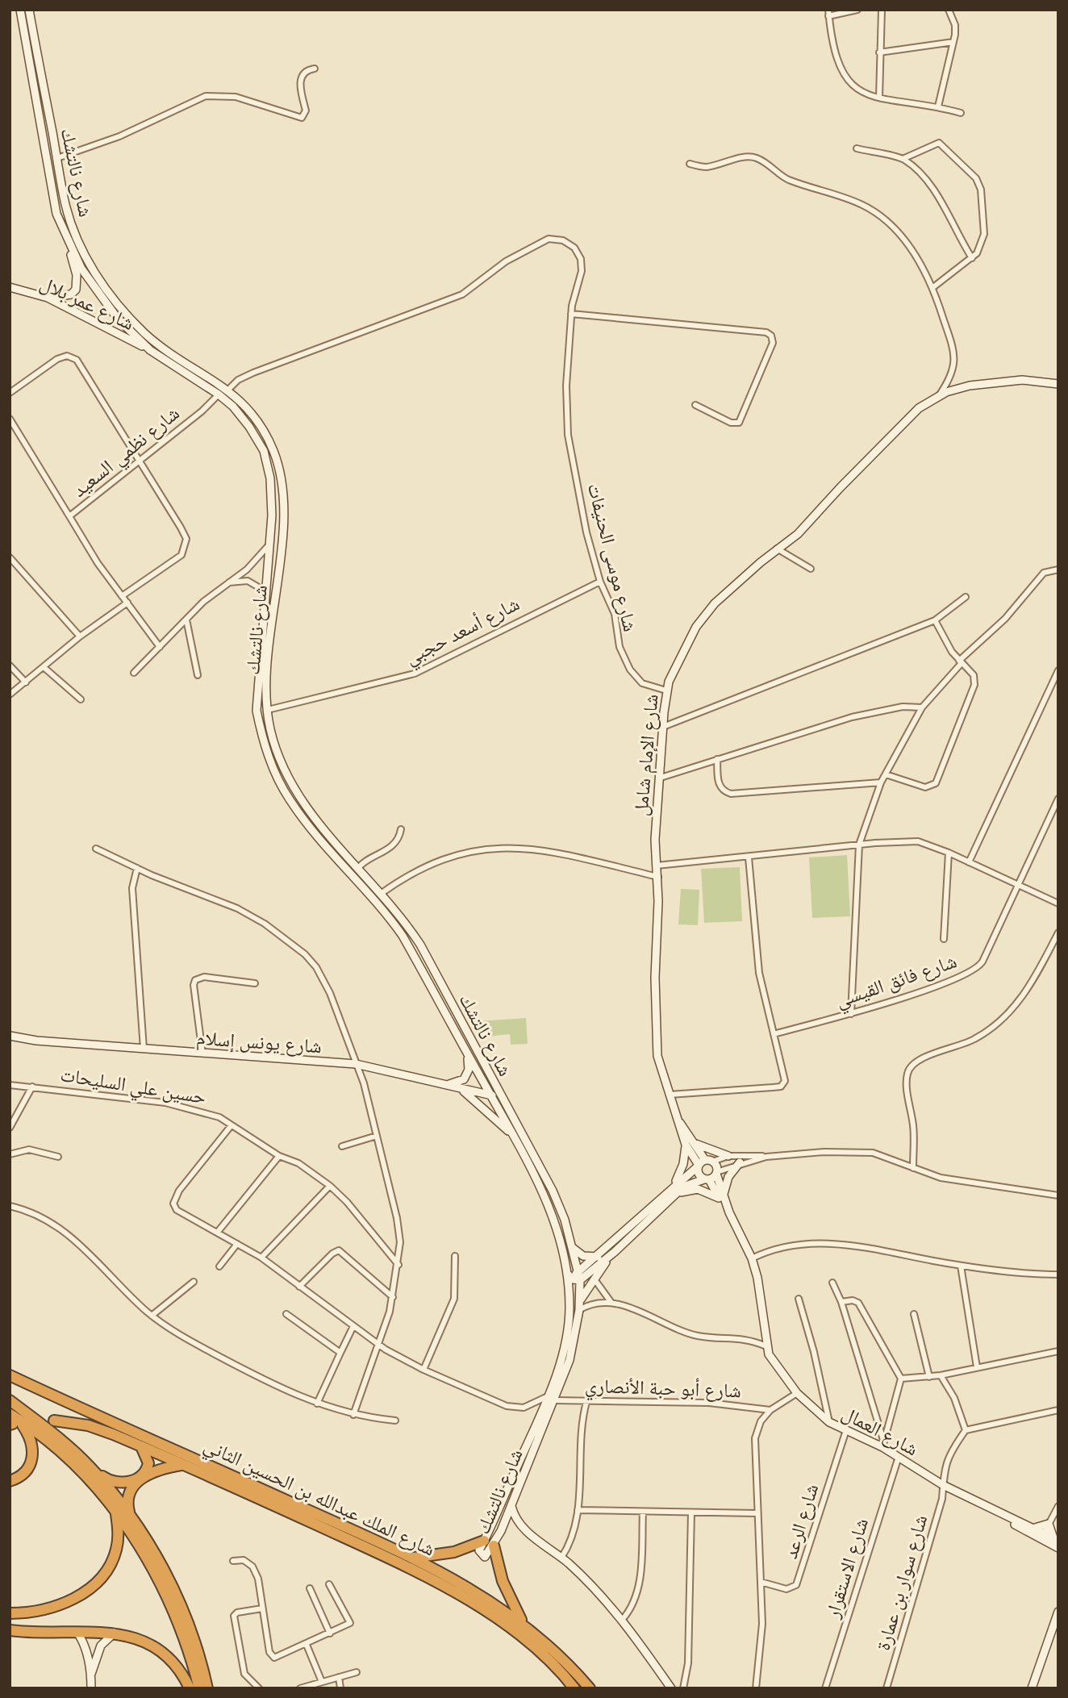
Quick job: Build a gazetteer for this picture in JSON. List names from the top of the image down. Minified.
{"streets":{"highway":["شارع الملك عبدالله بن الحسين الثاني"],"street":["شارع نالتشك","شارع عمر بلال","شارع نظمي السعيد","شارع موسى الحنيفات","شارع أسعد حجبي","شارع الإمام شامل","شارع فائق القيسي","شارع يونس إسلام","حسين علي السليحات","شارع أبو حبة الأنصاري","شارع العمال","شارع الرعد","شارع الاستقرار","شارع سوار بن عمارة"]},"crossings":[["شارع نالتشك","شارع عمر بلال"],["شارع نالتشك","شارع نظمي السعيد"],["شارع نالتشك","شارع موسى الحنيفات"],["شارع نالتشك","شارع أسعد حجبي"],["شارع نالتشك","شارع يونس إسلام"],["شارع نالتشك","شارع أبو حبة الأنصاري"],["شارع موسى الحنيفات","شارع أسعد حجبي"],["شارع موسى الحنيفات","شارع الإمام شامل"],["شارع أبو حبة الأنصاري","شارع العمال"],["شارع أبو حبة الأنصاري","شارع الرعد"],["شارع العمال","شارع الرعد"],["شارع العمال","شارع الاستقرار"],["شارع العمال","شارع سوار بن عمارة"]]}
